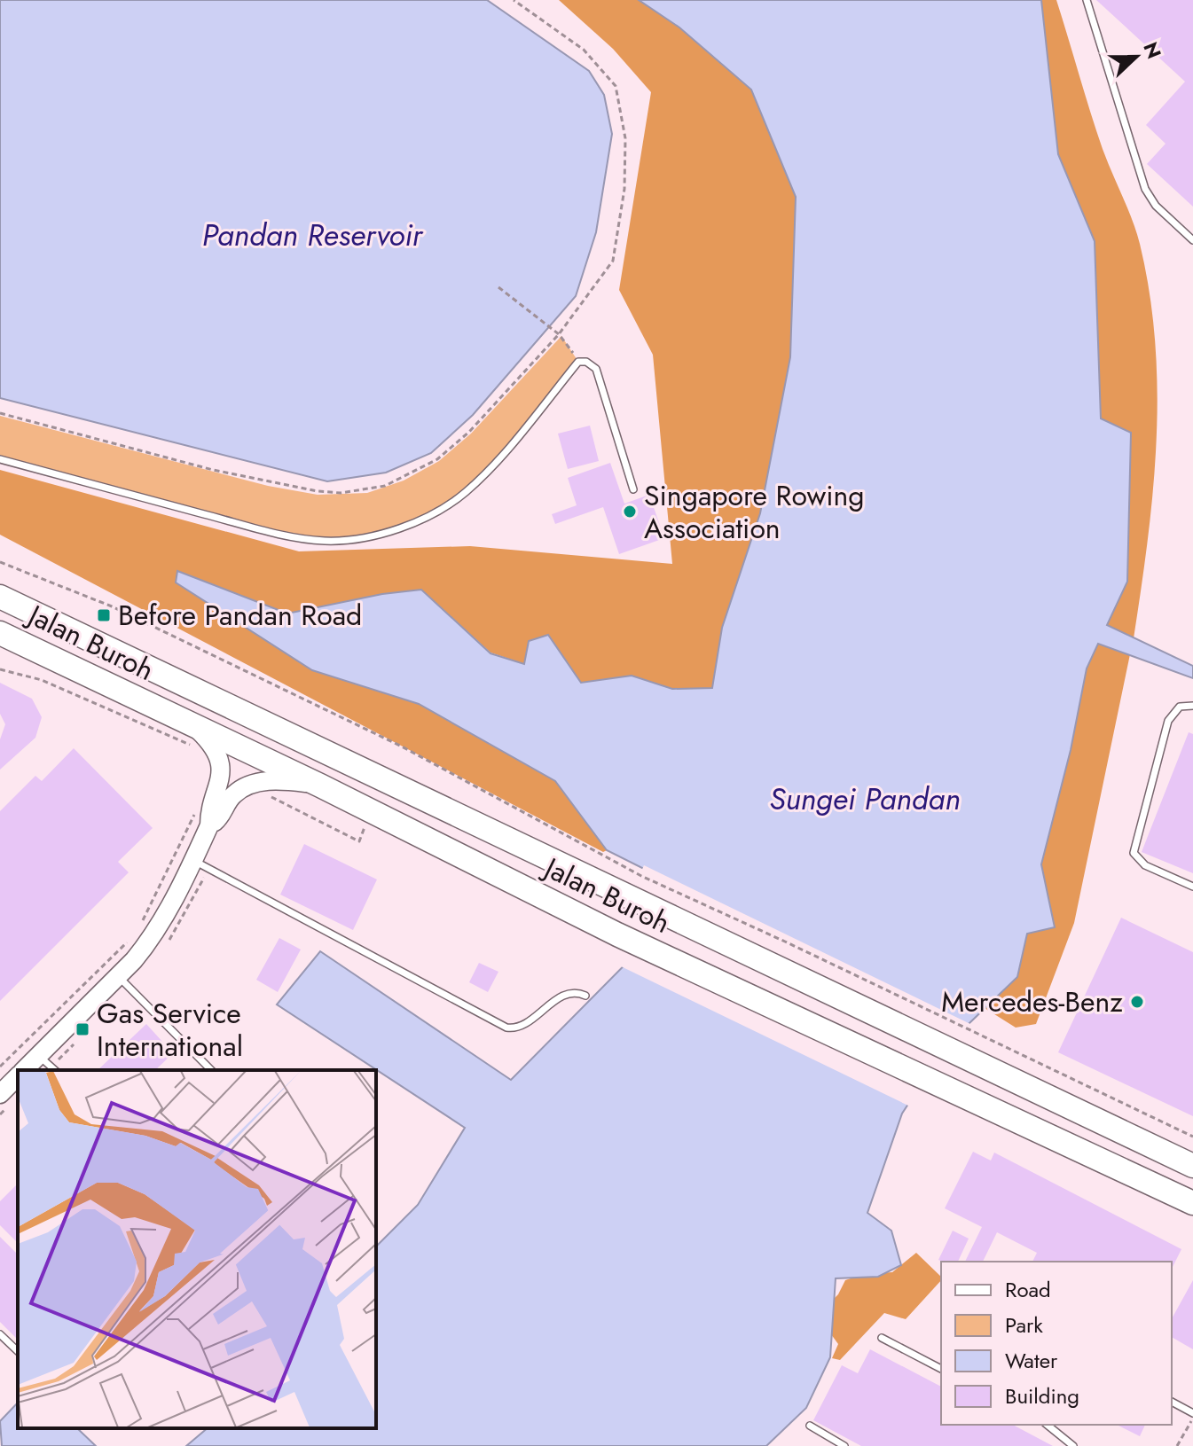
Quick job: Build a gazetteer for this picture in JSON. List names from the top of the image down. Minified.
{"streets":{"highway":["Jalan Buroh"]},"water":["Pandan Reservoir","Sungei Pandan"],"places":{"other":["Singapore Rowing Association","Mercedes-Benz"],"transit":["Before Pandan Road","Gas Service International"]},"legend":["Road","Park","Water","Building"],"north":"right"}
